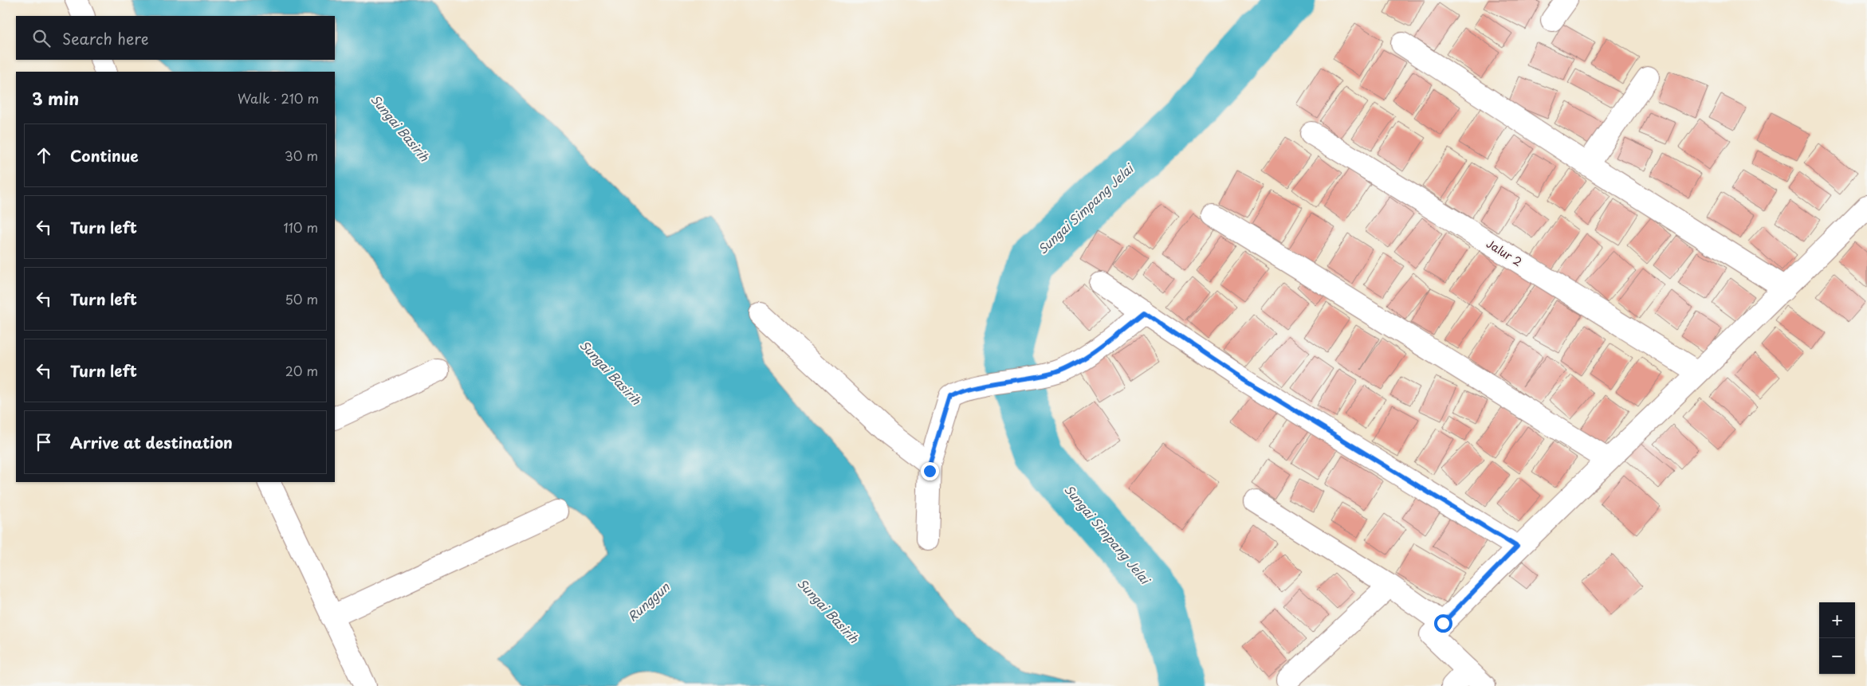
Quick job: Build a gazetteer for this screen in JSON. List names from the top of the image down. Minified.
{"streets":{"street":["Jalur 2"]},"water":["Sungai Basirih","Sungai Simpang Jelai","Runggun"],"page":{"search":"Search here","heading":["3 min","Walk · 210 m"],"list":[["Continue","30 m"],["Turn left","110 m"],["Turn left","50 m"],["Turn left","20 m"],"Arrive at destination"],"map_buttons":["+","−"]}}
